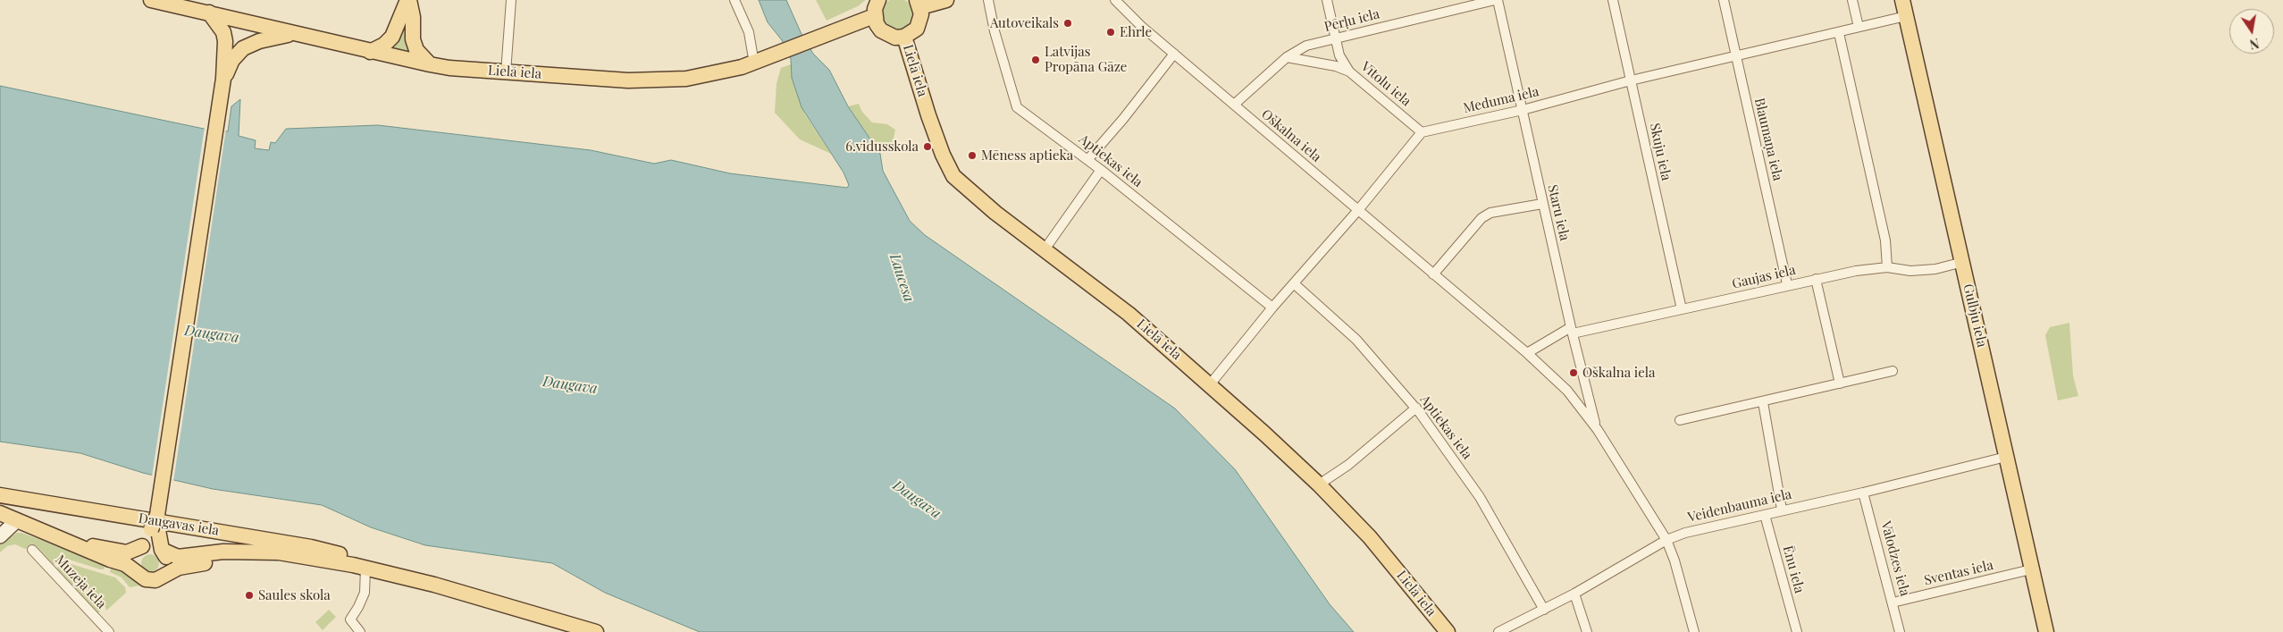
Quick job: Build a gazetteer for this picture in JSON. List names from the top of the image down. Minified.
{"streets":{"main road":["Lielā iela","Gulbju iela","Daugavas iela"],"street":["Pērļu iela","Vītolu iela","Meduma iela","Oškalna iela","Blaumaņa iela","Skuju iela","Aptiekas iela","Staru iela","Gaujas iela","Veidenbauma iela","Vālodzes iela","Ēnu iela","Sventas iela","Muzeja iela"]},"crossings":[["Pērļu iela","Vītolu iela"],["Pērļu iela","Oškalna iela"],["Pērļu iela","Staru iela"],["Vītolu iela","Meduma iela"],["Meduma iela","Blaumaņa iela"],["Meduma iela","Skuju iela"],["Meduma iela","Staru iela"],["Meduma iela","Gulbju iela"],["Oškalna iela","Staru iela"],["Oškalna iela","Gaujas iela"],["Oškalna iela","Veidenbauma iela"],["Blaumaņa iela","Gaujas iela"],["Skuju iela","Gaujas iela"],["Aptiekas iela","Veidenbauma iela"],["Staru iela","Gaujas iela"],["Gaujas iela","Gulbju iela"],["Gulbju iela","Veidenbauma iela"],["Gulbju iela","Sventas iela"],["Veidenbauma iela","Vālodzes iela"],["Veidenbauma iela","Ēnu iela"],["Vālodzes iela","Sventas iela"]],"water":["Laucesa","Daugava"],"places":["Autoveikals","Ehrle","Latvijas Propāna Gāze","6.vidusskola","Mēness aptieka","Oškalna iela","Saules skola"],"north":"bottom"}
